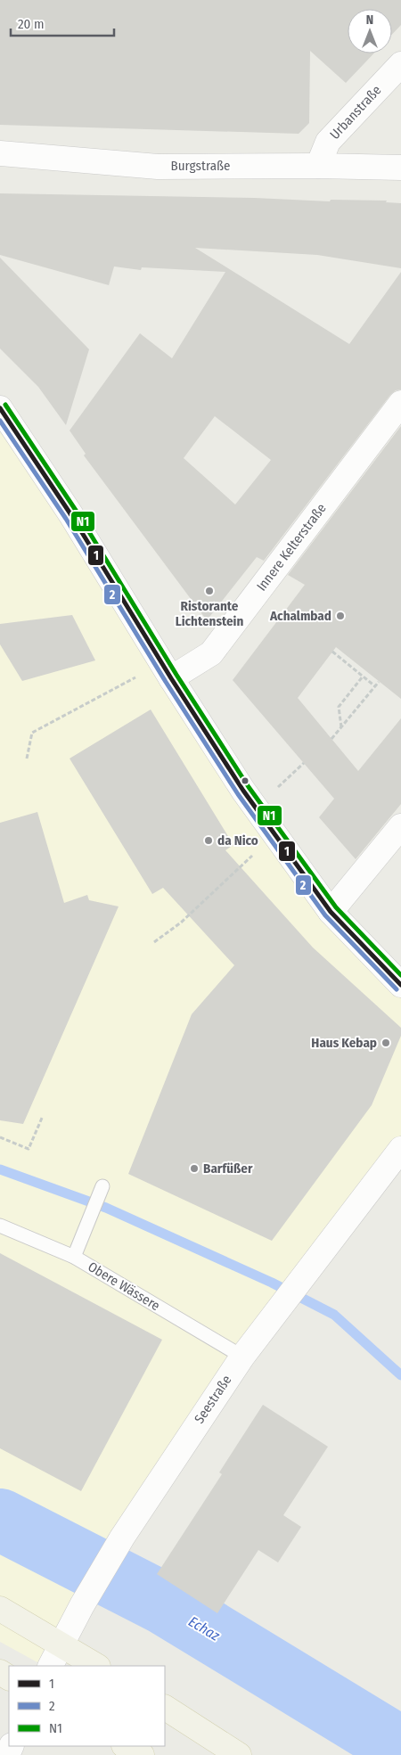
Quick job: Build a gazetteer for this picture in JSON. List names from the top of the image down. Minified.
{"streets":{"street":["Urbanstraße","Burgstraße","Innere Kelterstraße","Seestraße"],"lane":["Obere Wässere"]},"crossings":[["Urbanstraße","Burgstraße"],["Obere Wässere","Seestraße"]],"water":["Echaz"],"places":["Ristorante Lichtenstein","Achalmbad","da Nico","Haus Kebap","Barfüßer"],"lines":["transit line N1","transit line 1","transit line 2"],"legend":["1","2","N1"],"scale_bar":"20 m","north":"top"}
